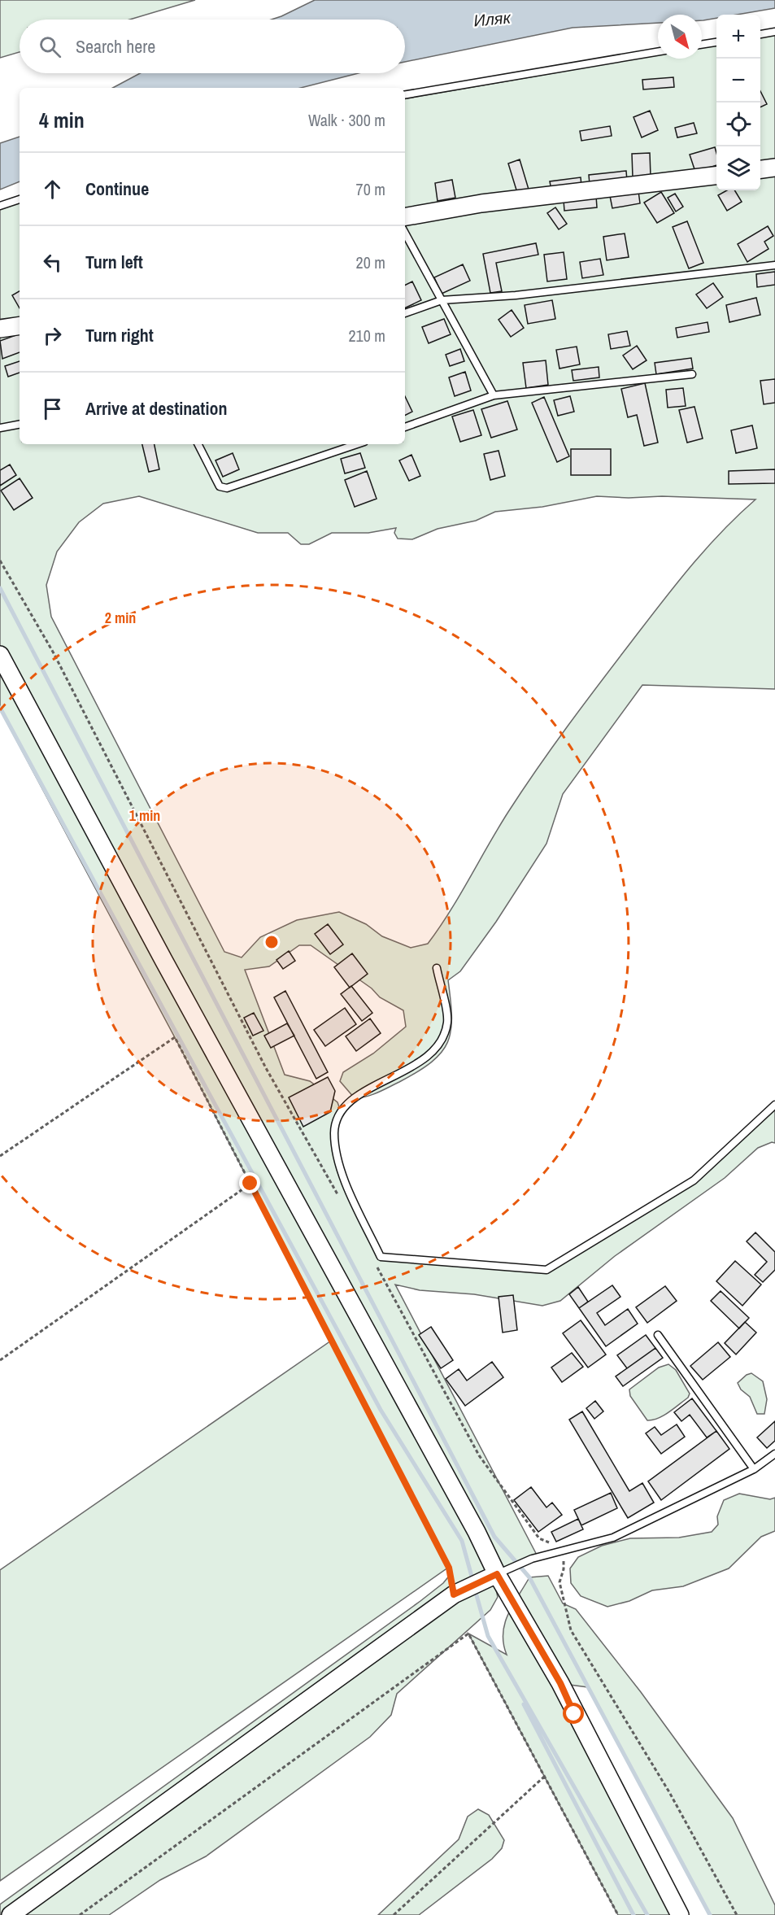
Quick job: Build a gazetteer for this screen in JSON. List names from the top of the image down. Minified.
{"water":["Иляк"],"north":"bottom right","page":{"map_buttons":["+","−"],"search":"Search here","heading":["4 min","Walk · 300 m"],"list":[["Continue","70 m"],["Turn left","20 m"],["Turn right","210 m"],"Arrive at destination"]},"rings":["2 min","1 min"]}
